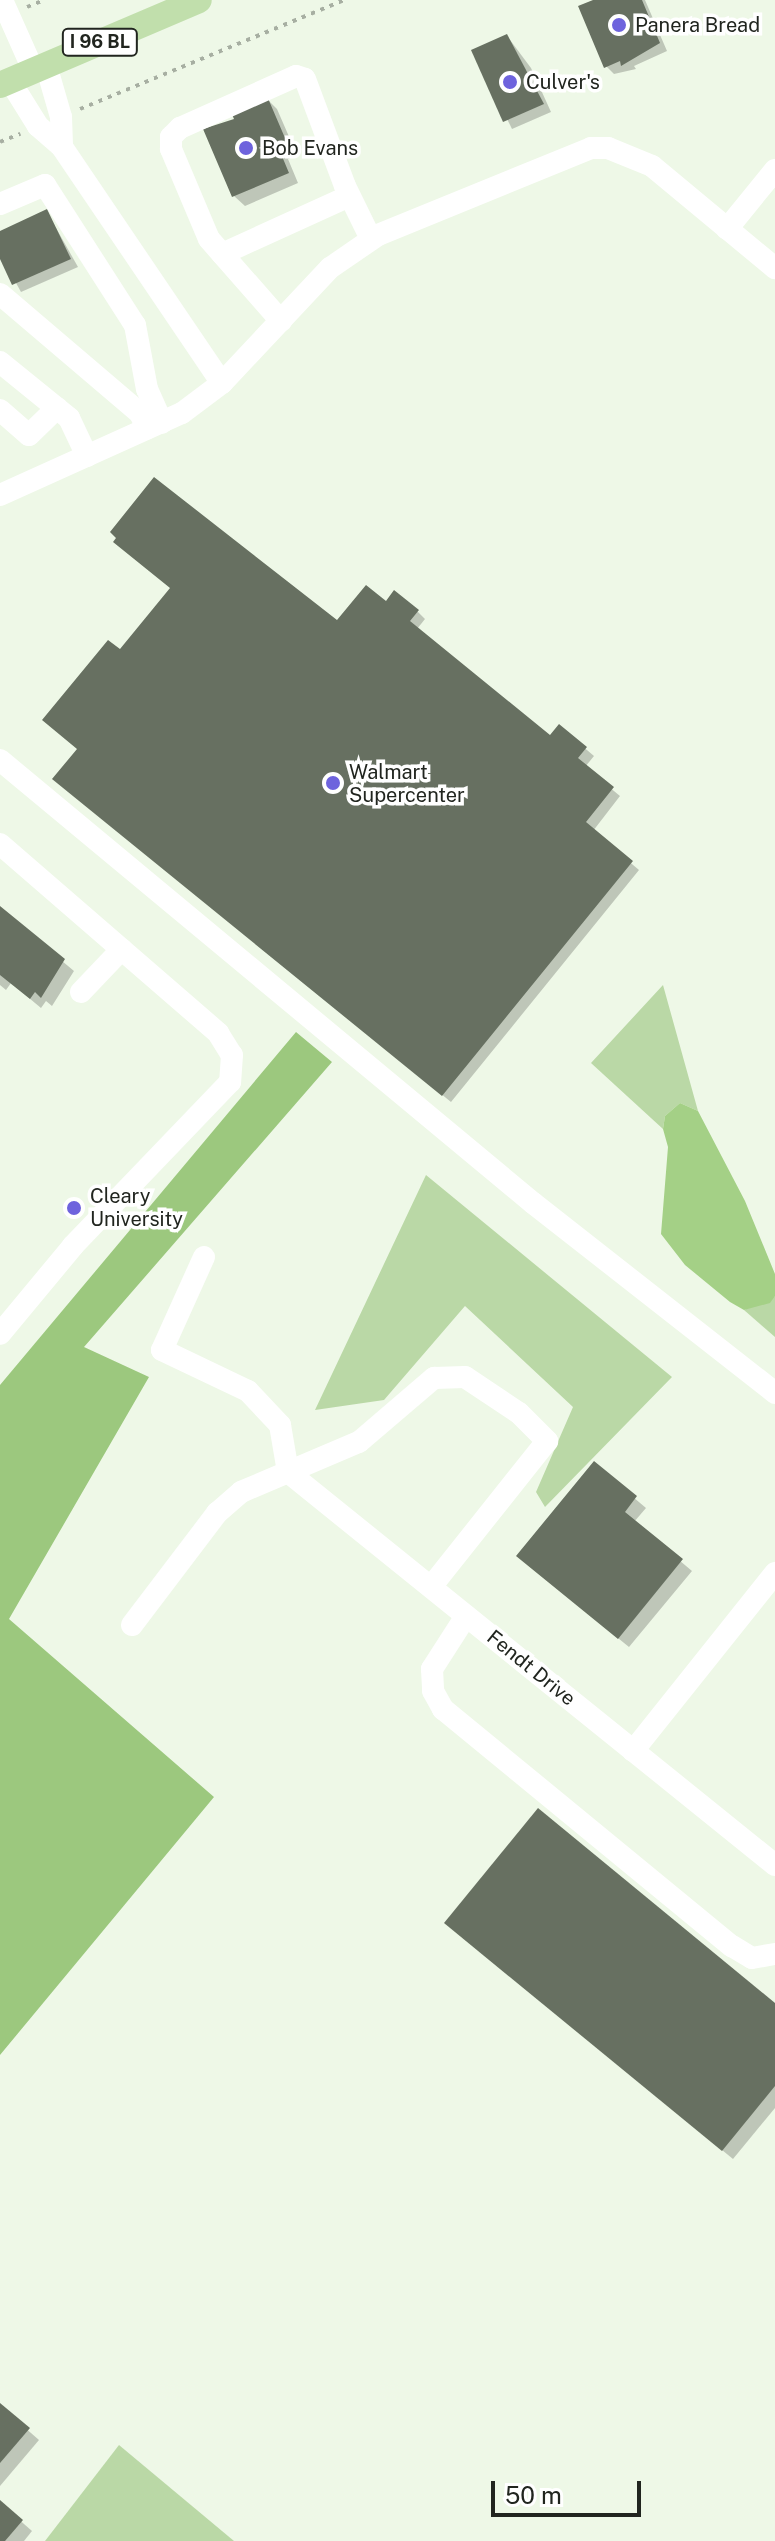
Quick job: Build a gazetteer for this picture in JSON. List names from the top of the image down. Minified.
{"streets":{"main road":["I 96 BL"],"street":["Fendt Drive"]},"places":["Panera Bread","Culver's","Bob Evans","Walmart Supercenter","Cleary University"],"scale_bar":"50 m"}
